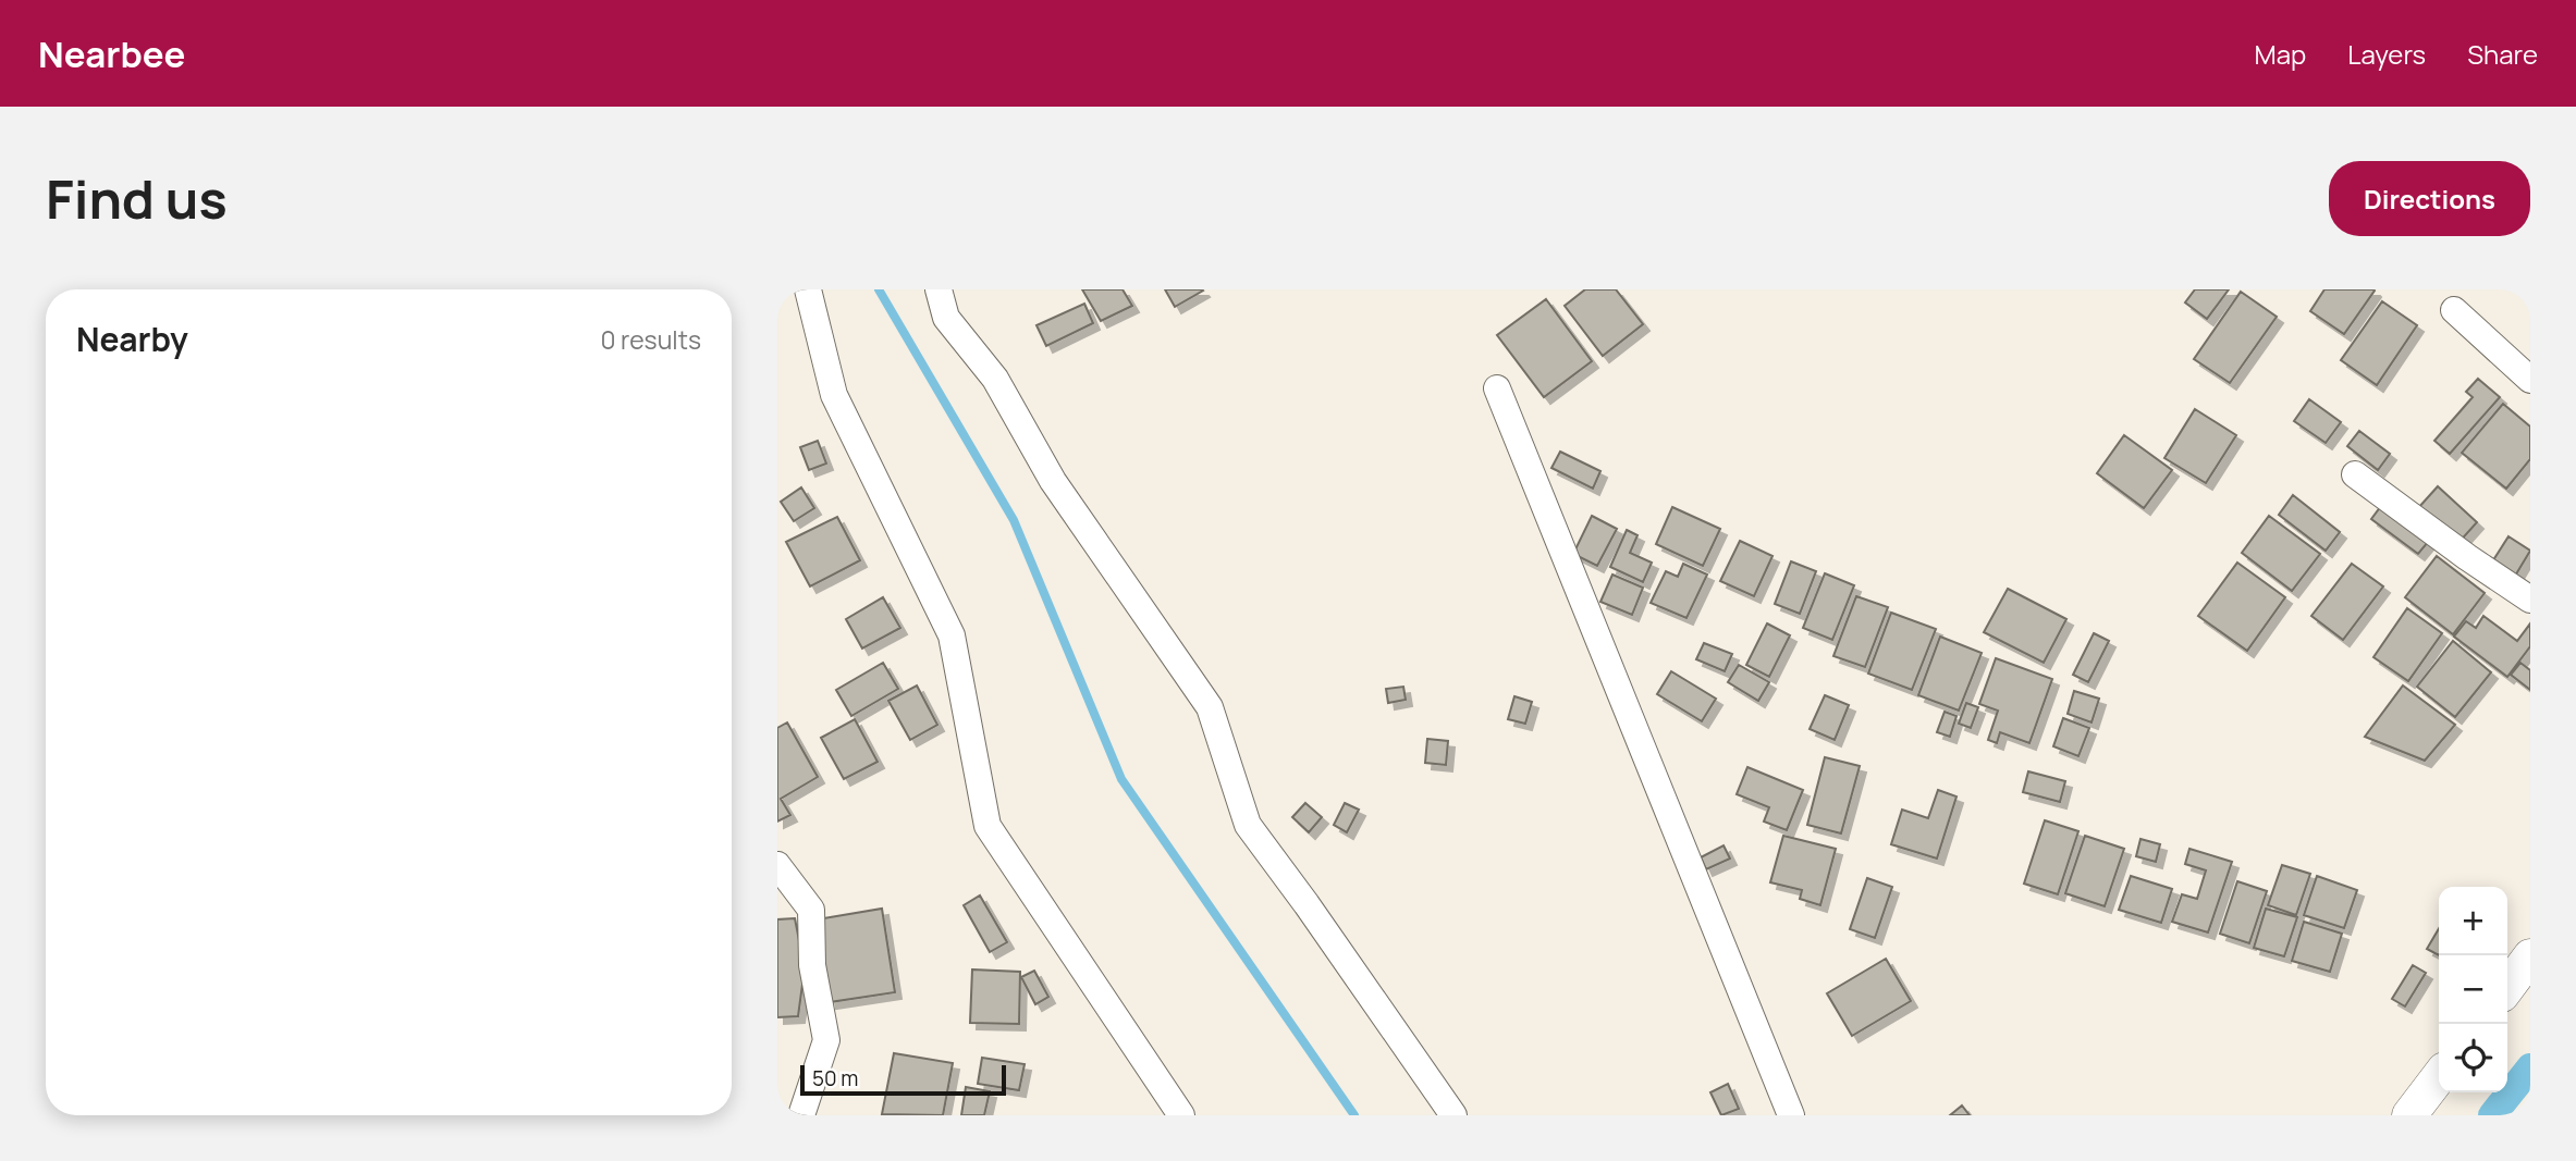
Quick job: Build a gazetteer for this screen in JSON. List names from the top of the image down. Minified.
{"scale_bar":"50 m","page":{"header":"Nearbee","nav":["Map","Layers","Share"],"buttons":"Directions","title":"Find us","heading":["Nearby","0 results"],"map_buttons":["+","−"],"scale":"50 m"}}
